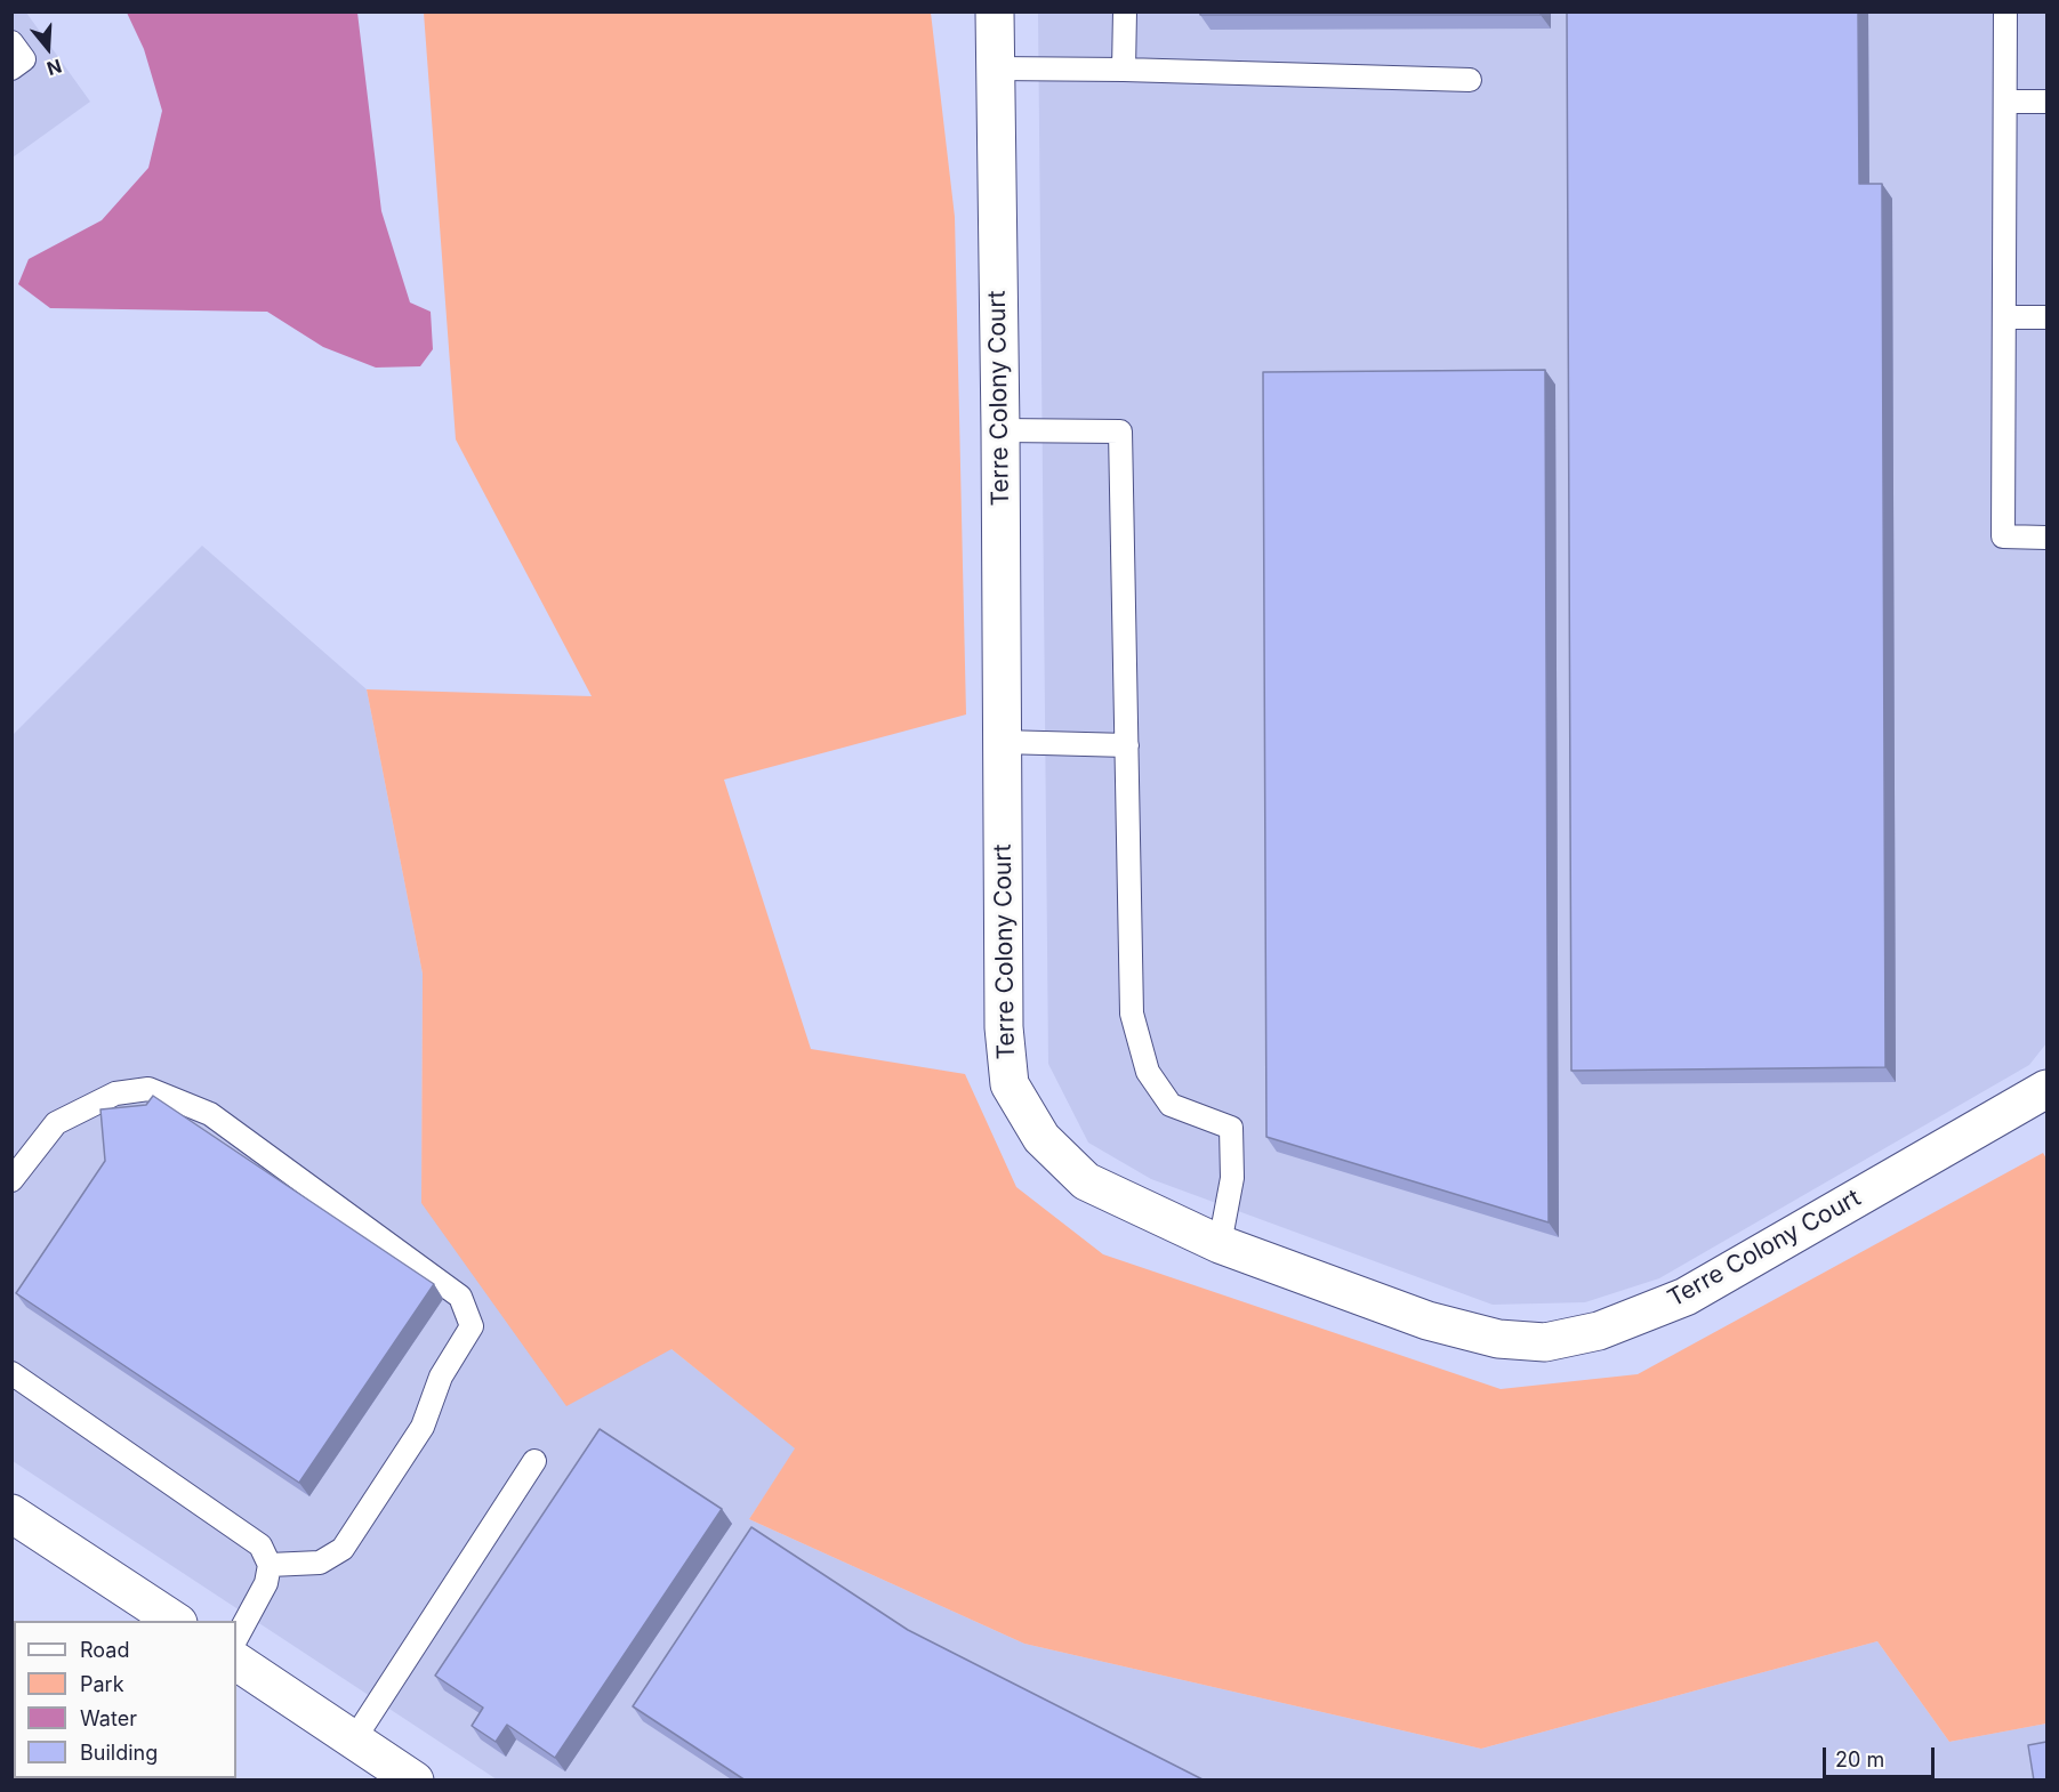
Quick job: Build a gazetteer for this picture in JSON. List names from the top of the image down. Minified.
{"streets":{"street":["Terre Colony Court"]},"legend":["Road","Park","Water","Building"],"scale_bar":"20 m","north":"bottom"}
